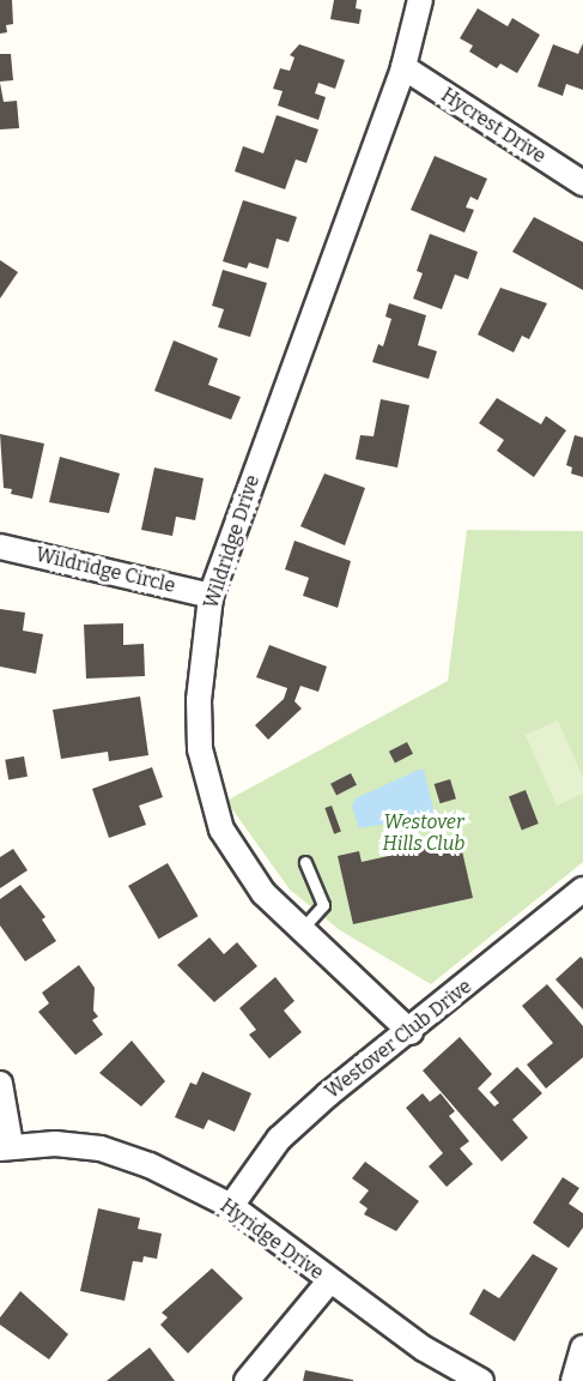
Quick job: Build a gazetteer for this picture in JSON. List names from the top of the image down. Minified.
{"streets":{"street":["Hycrest Drive","Wildridge Drive","Wildridge Circle","Westover Club Drive","Hyridge Drive"]},"crossings":[["Hycrest Drive","Wildridge Drive"],["Wildridge Drive","Wildridge Circle"],["Wildridge Drive","Westover Club Drive"],["Westover Club Drive","Hyridge Drive"]],"parks":["Westover Hills Club"]}
